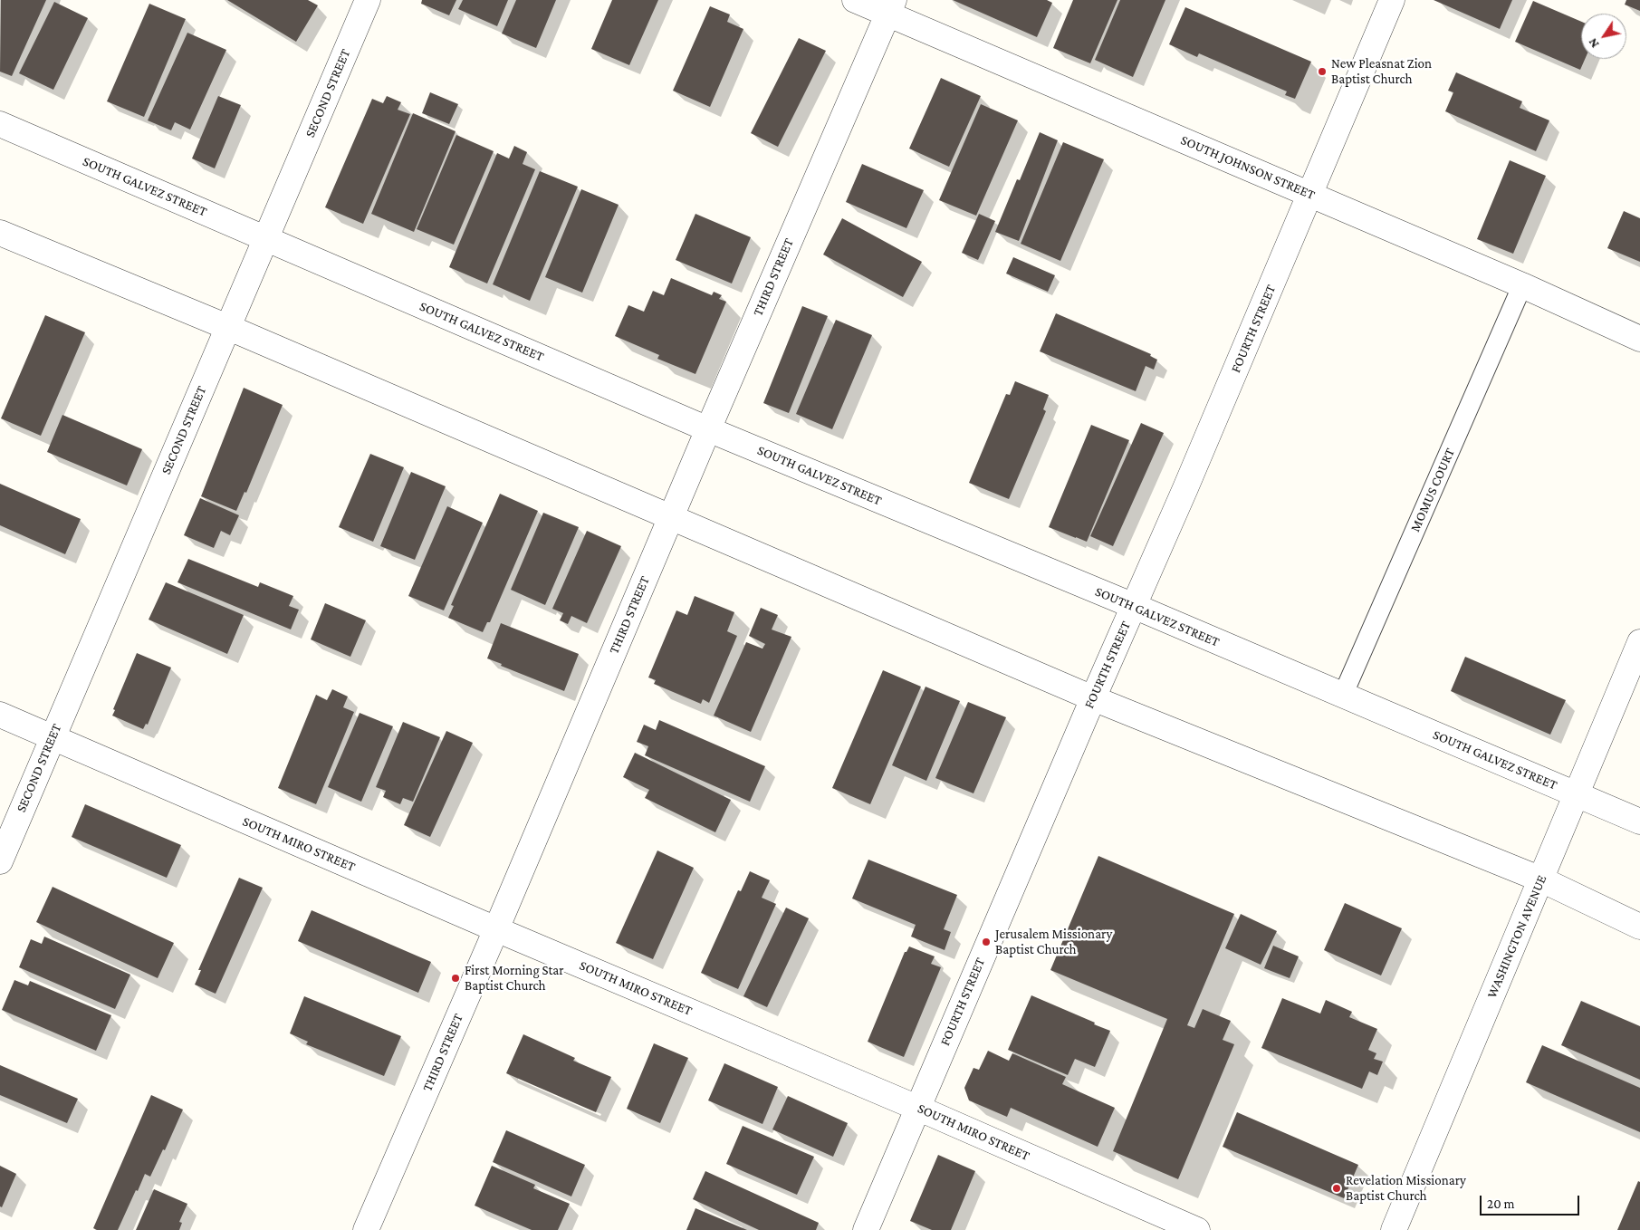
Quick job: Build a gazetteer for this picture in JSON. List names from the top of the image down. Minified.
{"streets":{"street":["SECOND STREET","SOUTH JOHNSON STREET","SOUTH GALVEZ STREET","THIRD STREET","FOURTH STREET","SOUTH MIRO STREET","WASHINGTON AVENUE"],"lane":["MOMUS COURT"]},"crossings":[["SECOND STREET","SOUTH GALVEZ STREET"],["SECOND STREET","SOUTH MIRO STREET"],["SOUTH JOHNSON STREET","THIRD STREET"],["SOUTH JOHNSON STREET","FOURTH STREET"],["SOUTH JOHNSON STREET","MOMUS COURT"],["SOUTH GALVEZ STREET","THIRD STREET"],["SOUTH GALVEZ STREET","FOURTH STREET"],["SOUTH GALVEZ STREET","MOMUS COURT"],["SOUTH GALVEZ STREET","WASHINGTON AVENUE"],["THIRD STREET","SOUTH MIRO STREET"],["FOURTH STREET","SOUTH MIRO STREET"]],"places":["New Pleasnat Zion Baptist Church","Jerusalem Missionary Baptist Church","First Morning Star Baptist Church","Revelation Missionary Baptist Church"],"scale_bar":"20 m","north":"bottom left"}
